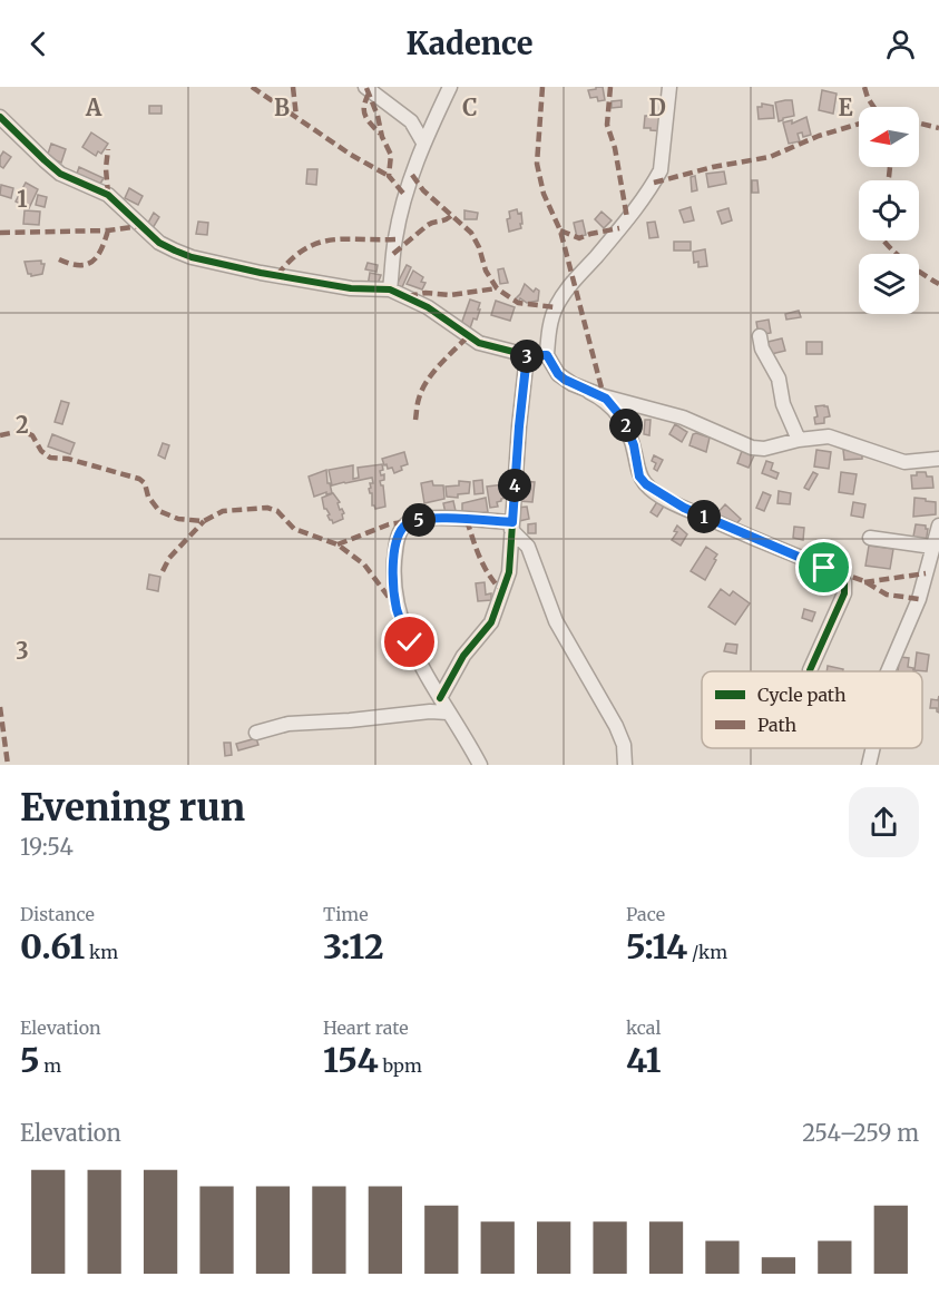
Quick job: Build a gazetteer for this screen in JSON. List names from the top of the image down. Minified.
{"legend":["Cycle path","Path"],"north":"left","page":{"header":"Kadence","pins":["3","2","4","1","5"],"heading":["Evening run","19:54"],"stats":[["Distance","0.61 km"],["Time","3:12"],["Pace","5:14 /km"],["Elevation","5 m"],["Heart rate","154 bpm"],["kcal","41"]],"chart":["Elevation","254–259 m"]},"grid":{"columns":["A","B","C","D","E"],"rows":["1","2","3"]}}
